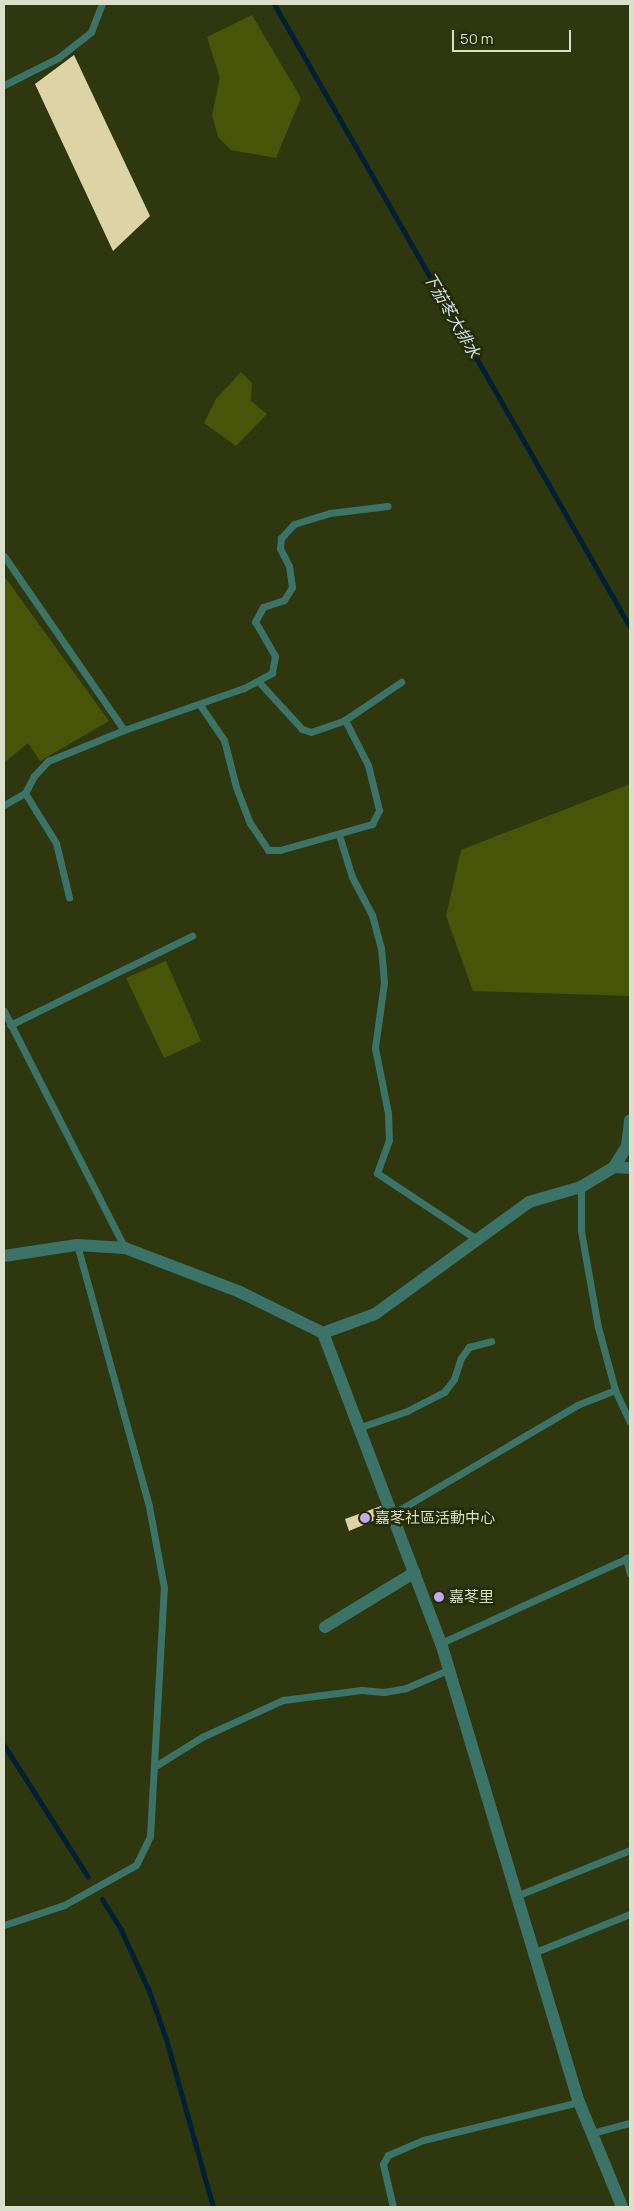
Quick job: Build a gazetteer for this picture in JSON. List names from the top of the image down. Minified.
{"water":["下茄苳大排水"],"places":["嘉苳社區活動中心","嘉苳里"],"scale_bar":"50 m"}
